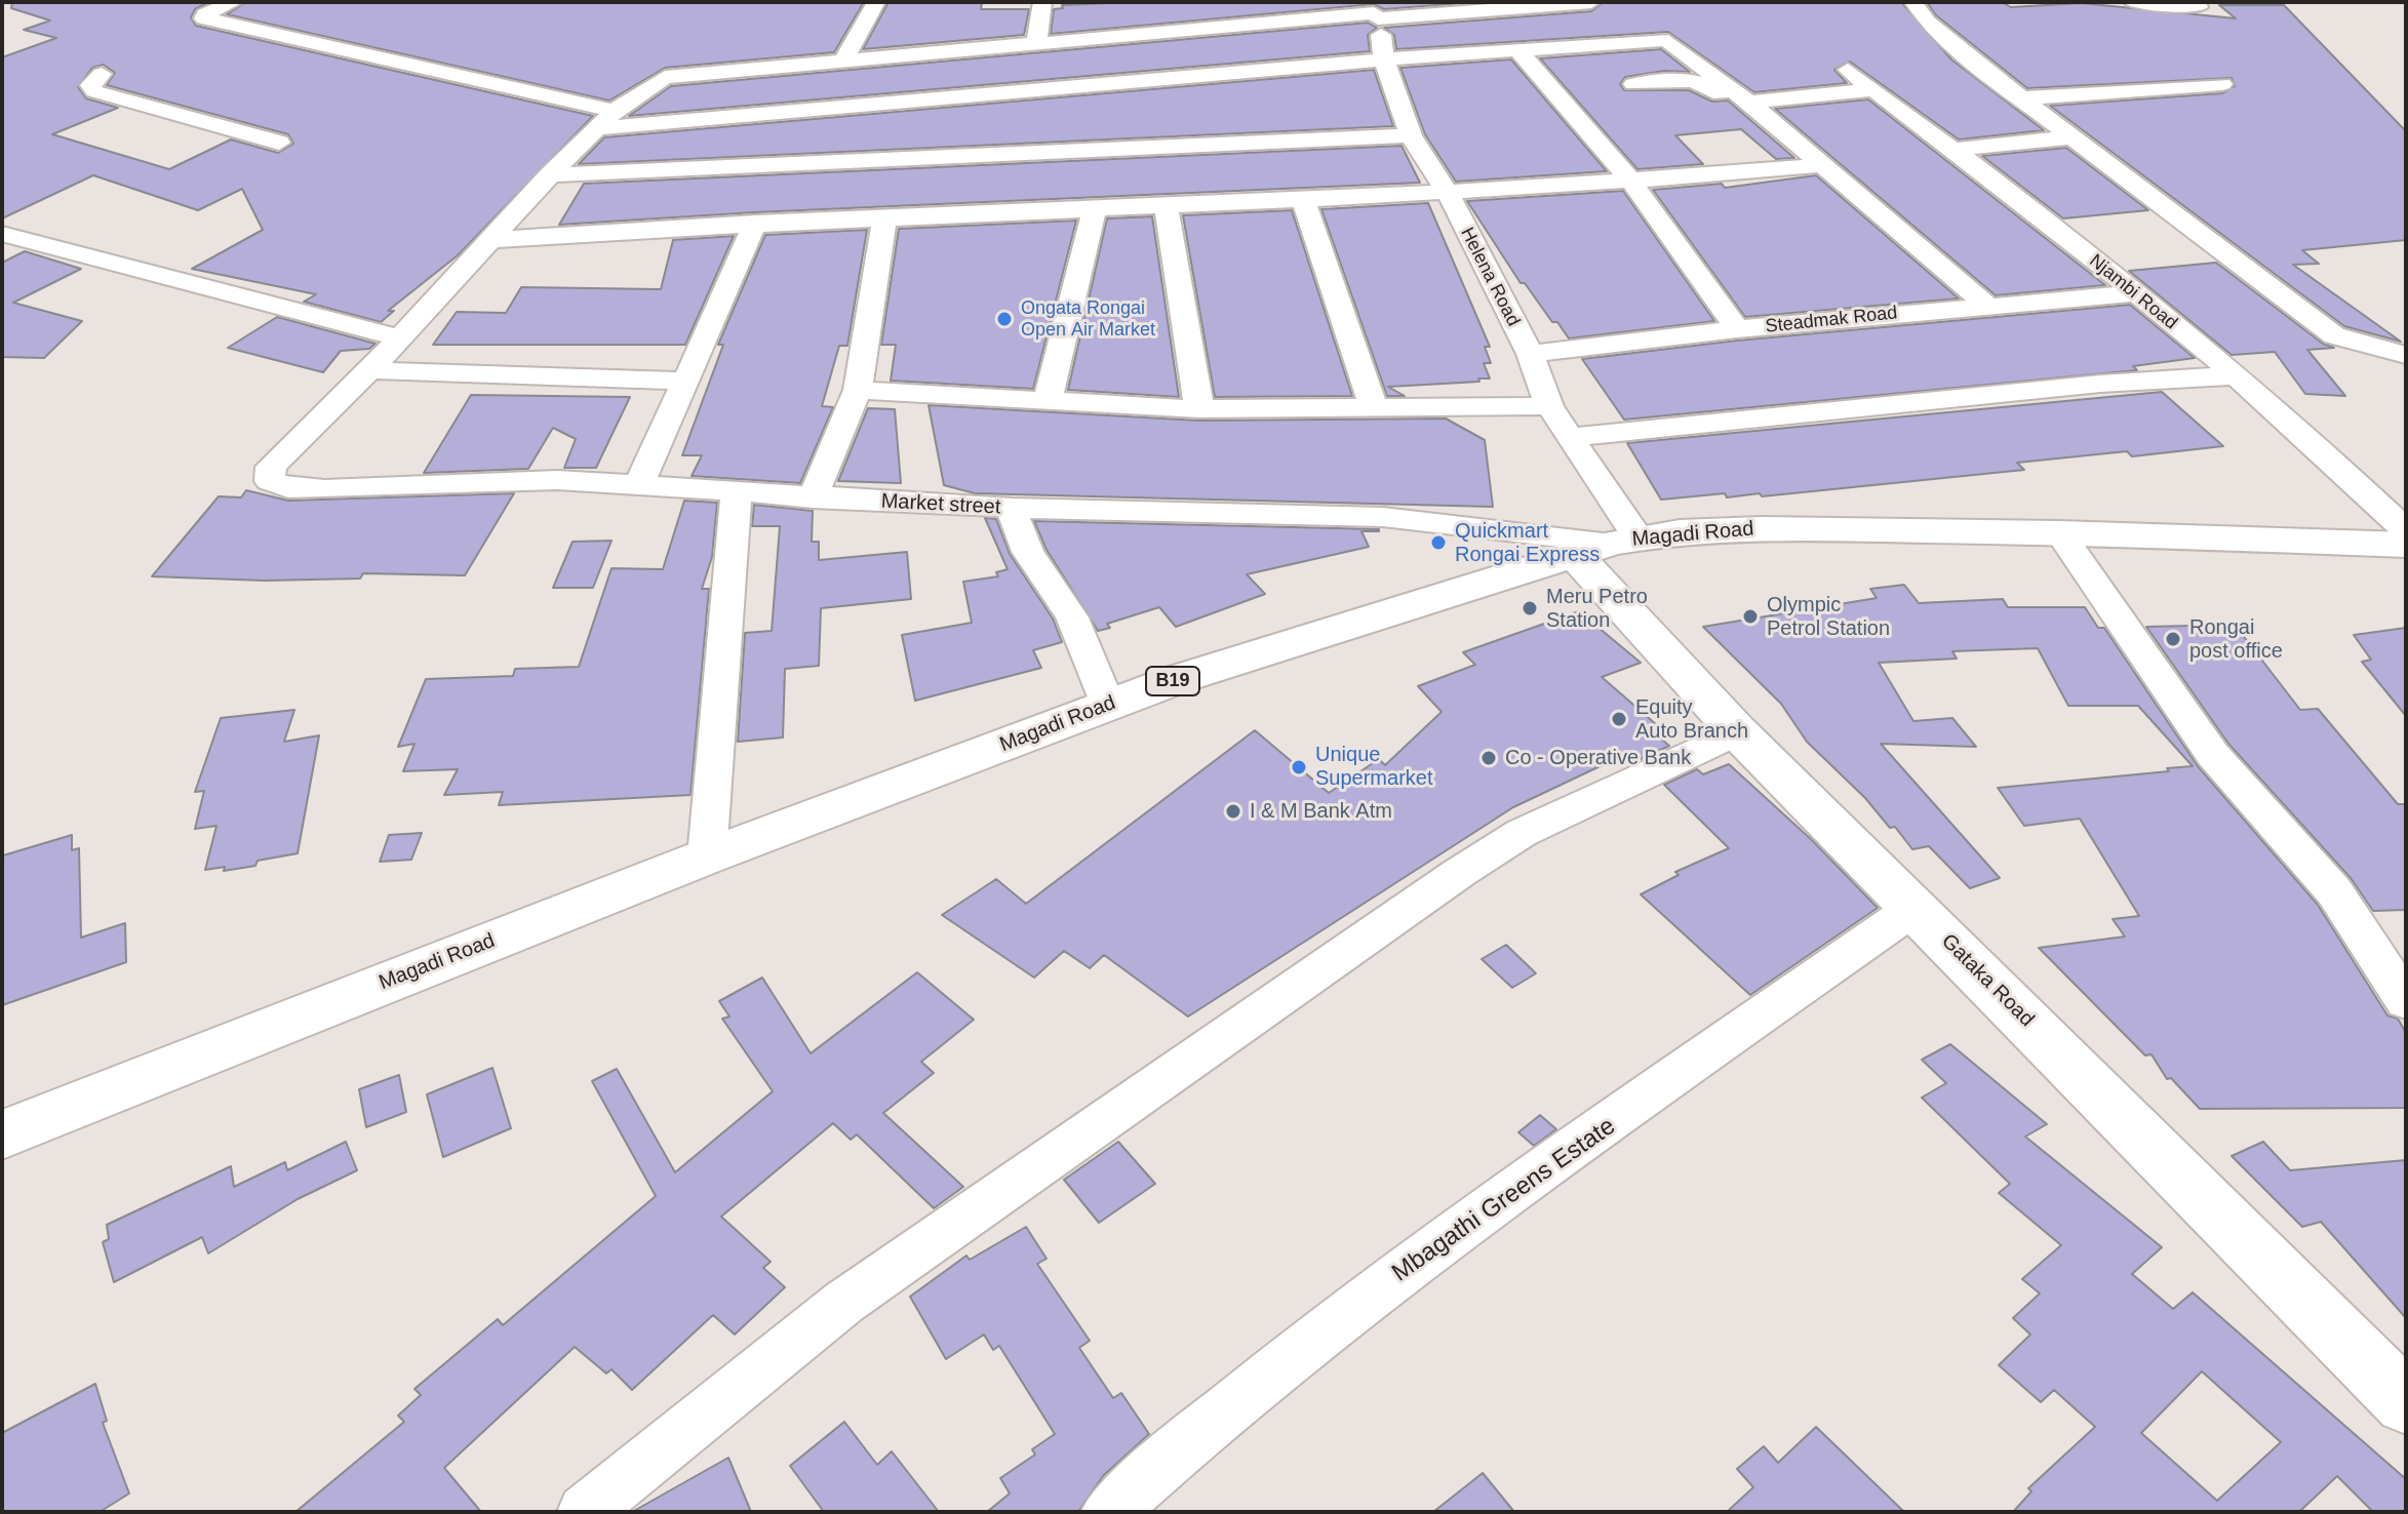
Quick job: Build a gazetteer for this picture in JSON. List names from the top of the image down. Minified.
{"streets":{"main road":["Magadi Road","B19","Gataka Road"],"street":["Helena Road","Njambi Road","Steadmak Road","Market street","Mbagathi Greens Estate"]},"crossings":[["Helena Road","Steadmak Road"],["Helena Road","Market street"],["Helena Road","Magadi Road"],["Helena Road","Gataka Road"],["Njambi Road","Steadmak Road"],["Market street","Magadi Road"],["Market street","Gataka Road"],["Magadi Road","Gataka Road"],["Gataka Road","Mbagathi Greens Estate"]],"places":["Ongata Rongai Open Air Market","Quickmart Rongai Express","Meru Petro Station","Olympic Petrol Station","Rongai post office","Equity Auto Branch","Co - Operative Bank","Unique Supermarket","I & M Bank Atm"]}
